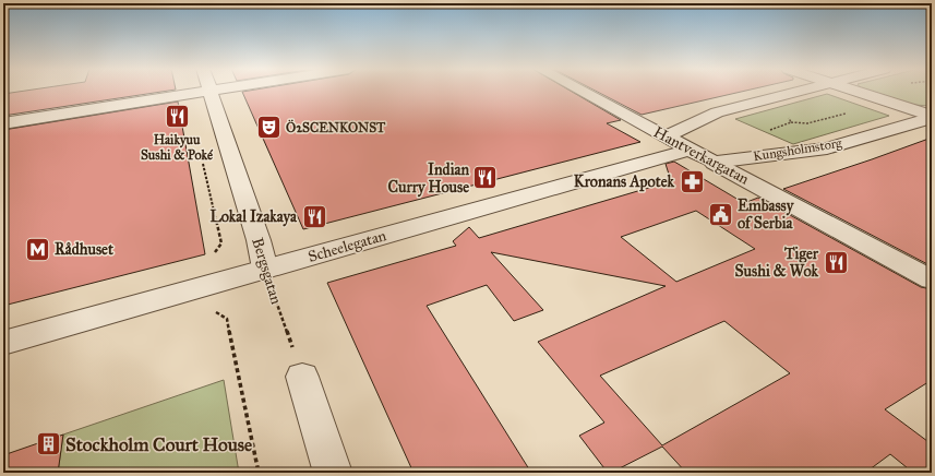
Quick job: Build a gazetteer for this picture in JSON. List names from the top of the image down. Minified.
{"streets":{"street":["Kungsholmstorg","Hantverkargatan","Scheelegatan","Bergsgatan"]},"crossings":[["Kungsholmstorg","Hantverkargatan"],["Hantverkargatan","Scheelegatan"],["Scheelegatan","Bergsgatan"]],"places":{"restaurant":["Haikyuu Sushi & Poké","Indian Curry House","Lokal Izakaya","Tiger Sushi & Wok"],"theatre":["Ö2SCENKONST"],"pharmacy":["Kronans Apotek"],"public building":["Embassy of Serbia"],"metro station":["Rådhuset"],"building":["Stockholm Court House"]}}
